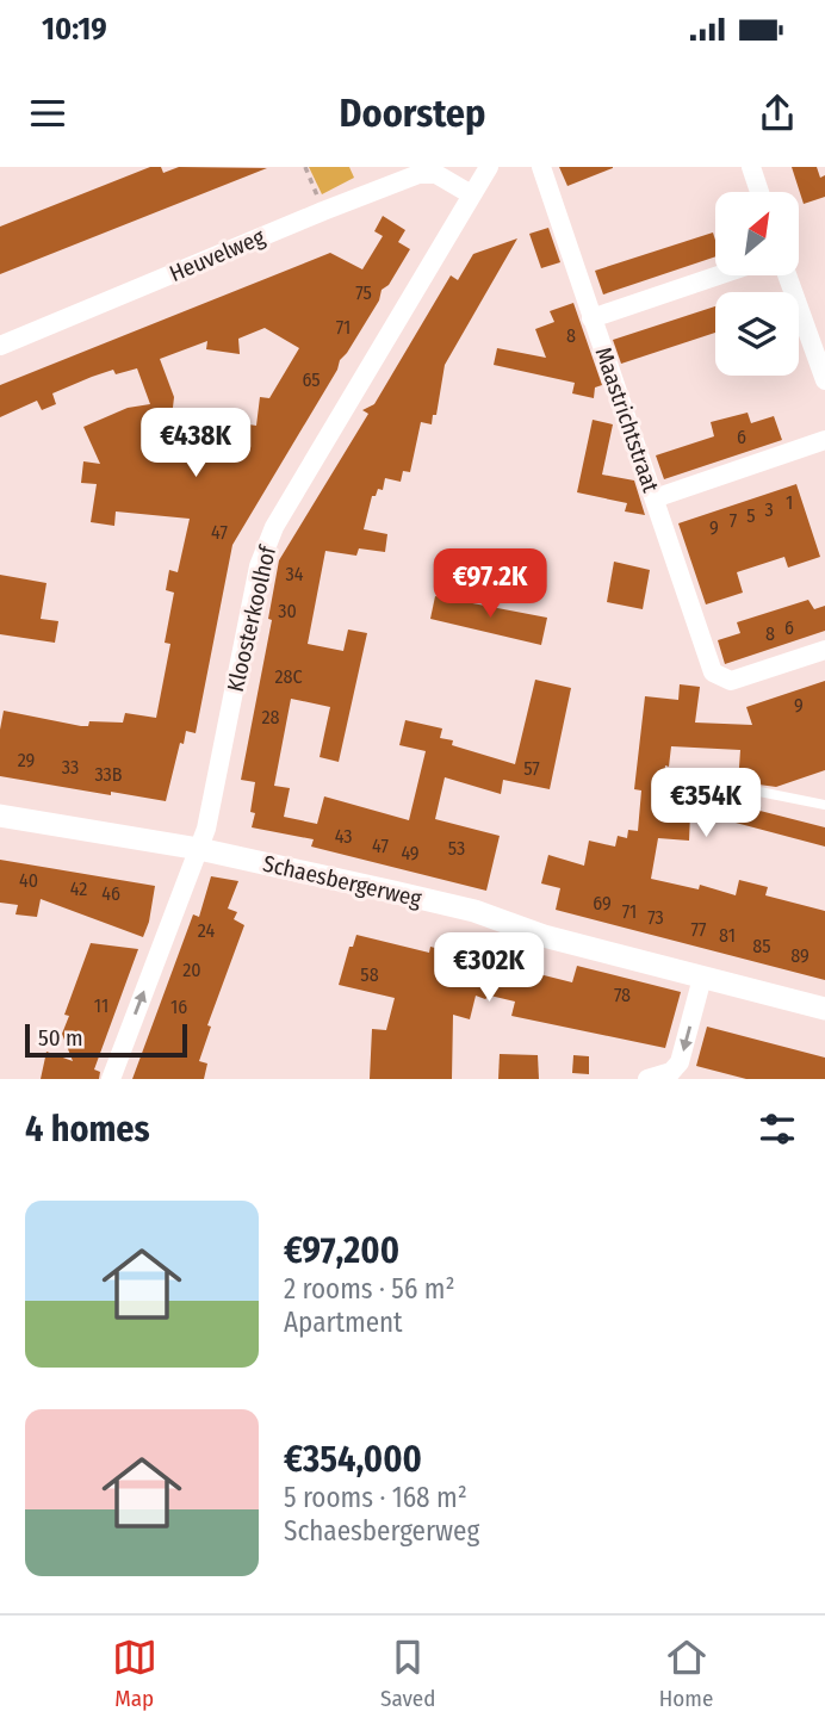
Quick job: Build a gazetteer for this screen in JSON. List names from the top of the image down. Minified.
{"streets":{"street":["Heuvelweg","Maastrichtstraat","Kloosterkoolhof","Schaesbergerweg"]},"crossings":[["Heuvelweg","Kloosterkoolhof"],["Kloosterkoolhof","Schaesbergerweg"]],"house_numbers":["75","71","8","65","6","1","3","5","7","9","47","34","30","6","8","28C","9","28","29","33","57","33B","43","47","53","49","40","42","46","69","71","73","77","24","81","85","89","20","58","78","11","16"],"scale_bar":"50 m","north":"top right","page":{"status":"10:19","header":"Doorstep","price":["€438K","€97.2K","€354K","€302K"],"scale":"50 m","heading":"4 homes","list":[{"name":"€97,200","note":"2 rooms · 56 m² · Apartment"},{"name":"€354,000","note":"5 rooms · 168 m² · Schaesbergerweg"}],"tabs":["Map","Saved","Home"]}}
